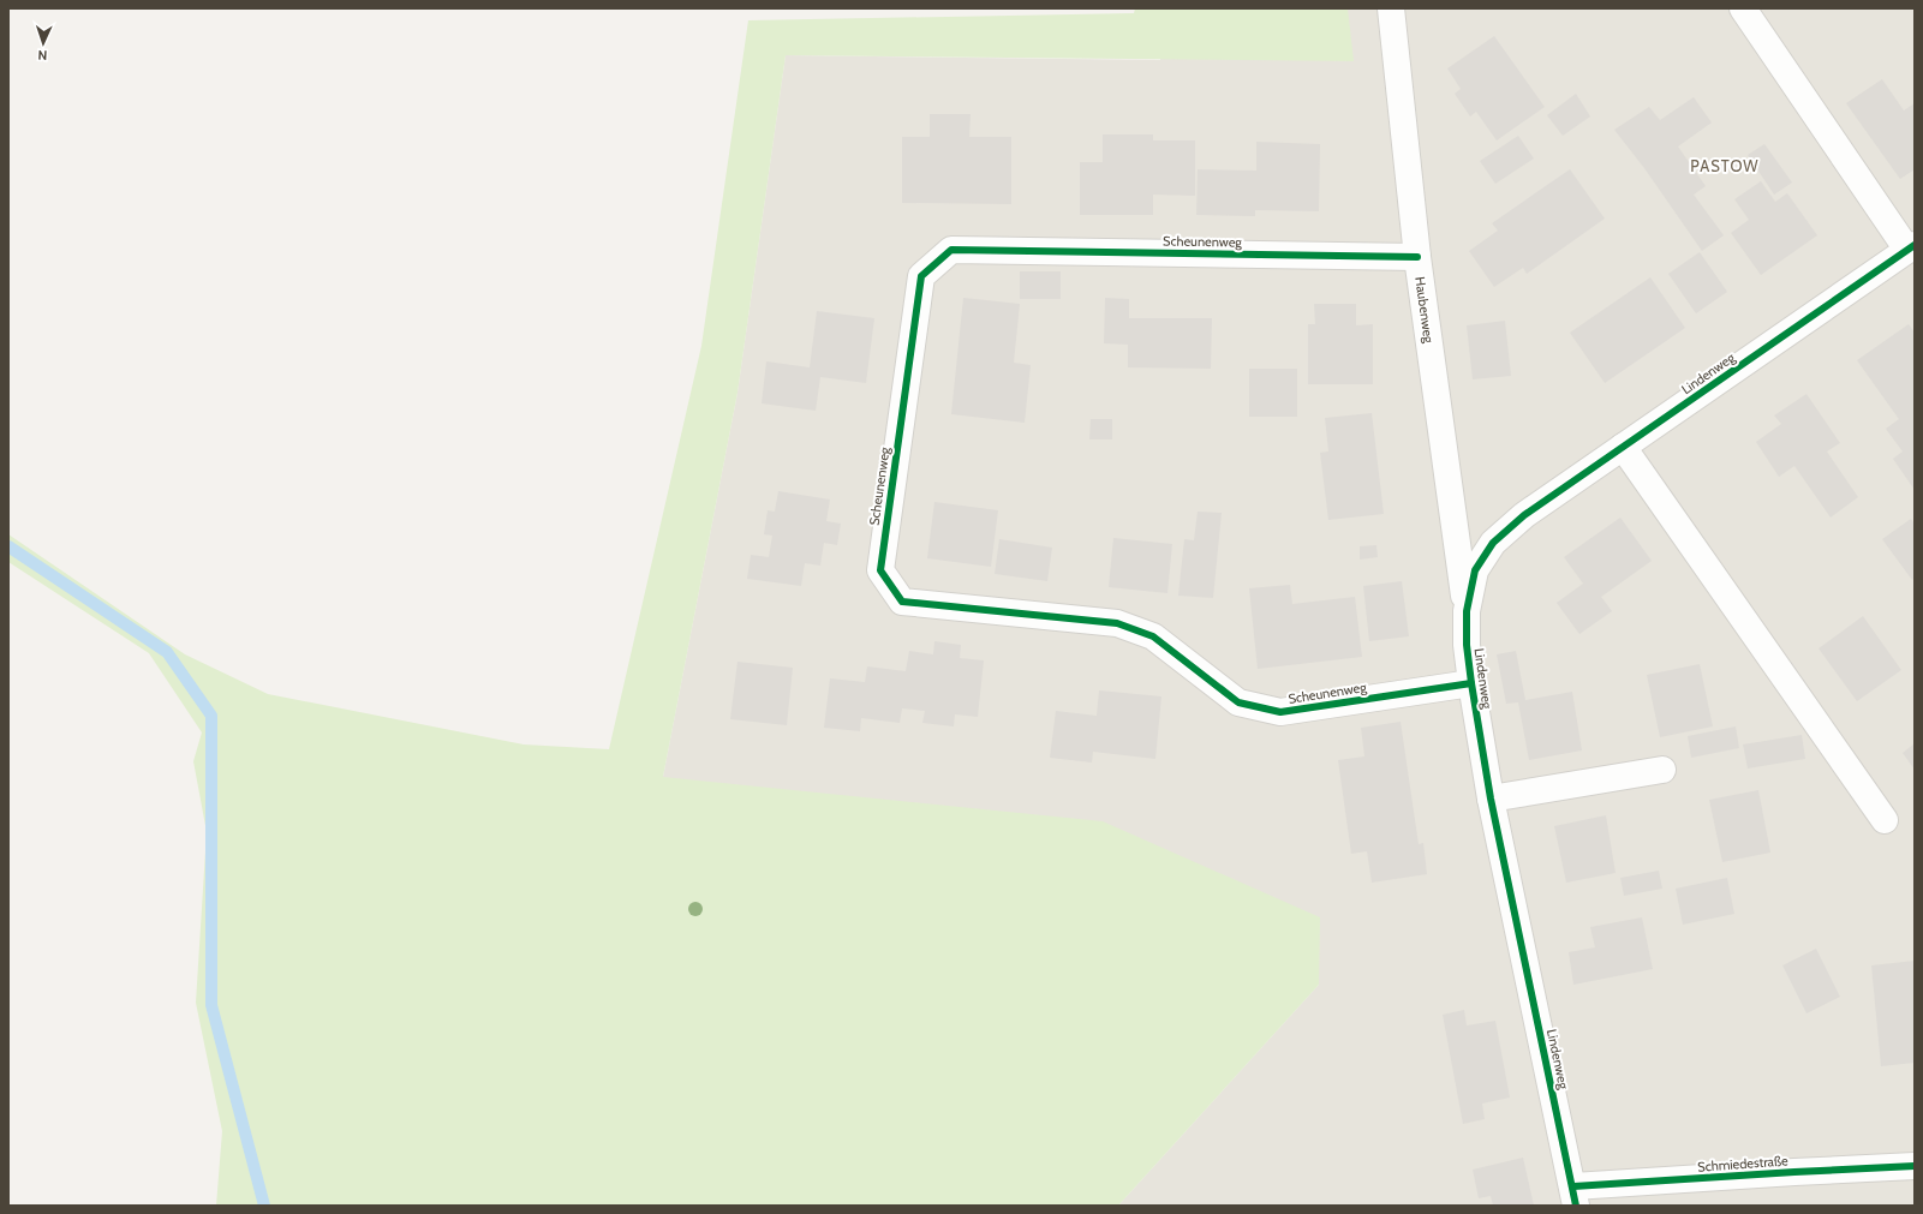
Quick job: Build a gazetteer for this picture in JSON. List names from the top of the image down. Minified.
{"streets":{"street":["Scheunenweg","Haubenweg","Lindenweg","Schmiedestraße"]},"crossings":[["Scheunenweg","Haubenweg"],["Scheunenweg","Lindenweg"],["Haubenweg","Lindenweg"],["Lindenweg","Schmiedestraße"]],"districts":["PASTOW"],"north":"bottom"}
